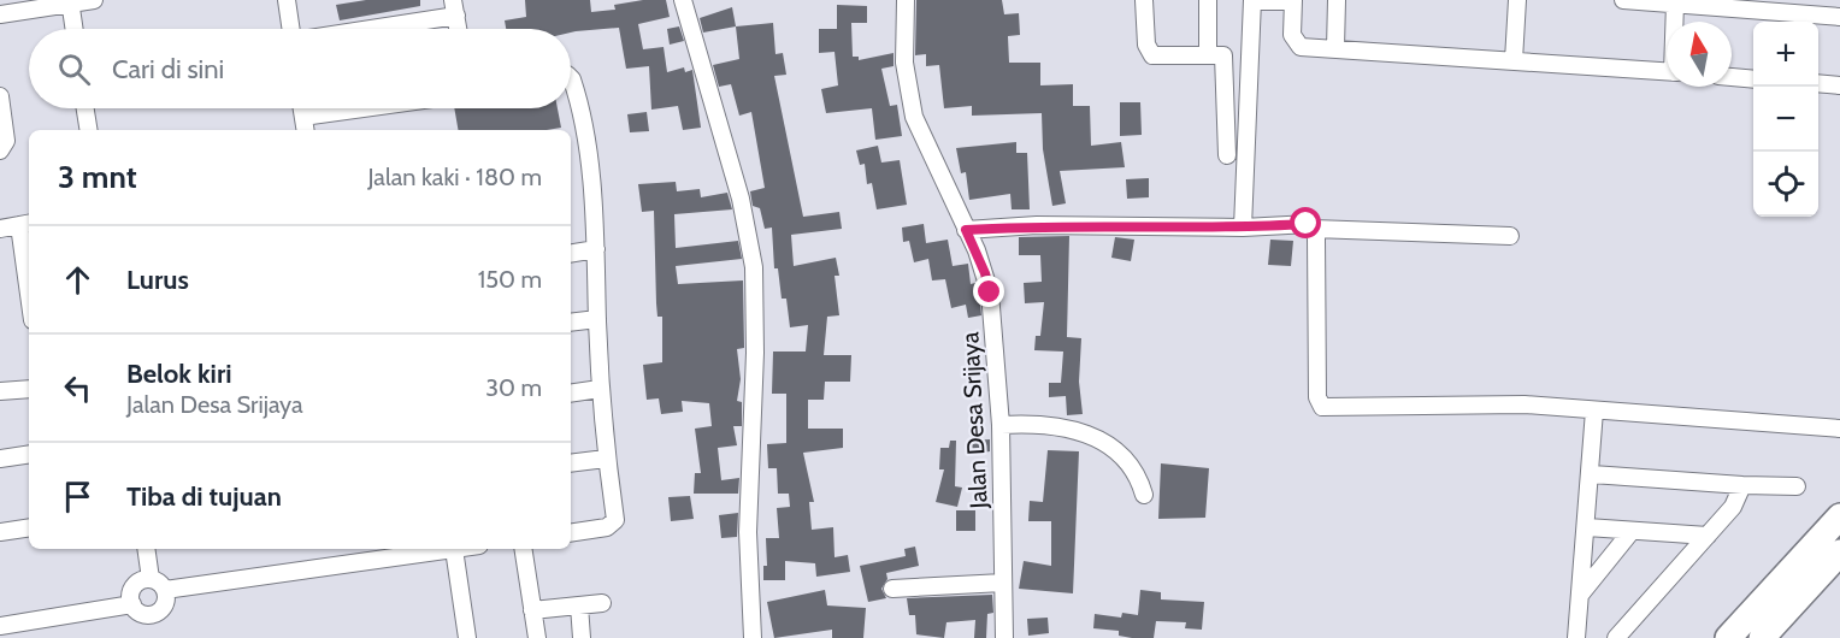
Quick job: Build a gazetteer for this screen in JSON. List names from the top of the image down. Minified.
{"streets":{"street":["Jalan Desa Srijaya"]},"north":"top","page":{"map_buttons":["+","−"],"search":"Cari di sini","heading":["3 mnt","Jalan kaki · 180 m"],"list":[["Lurus","150 m"],["Belok kiri","Jalan Desa Srijaya","30 m"],"Tiba di tujuan"]}}
